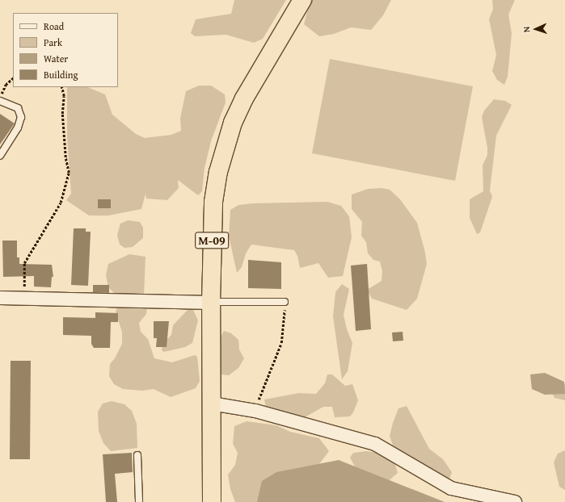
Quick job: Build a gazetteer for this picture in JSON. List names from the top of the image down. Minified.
{"streets":{"highway":["М-09"]},"legend":["Road","Park","Water","Building"],"north":"left"}
